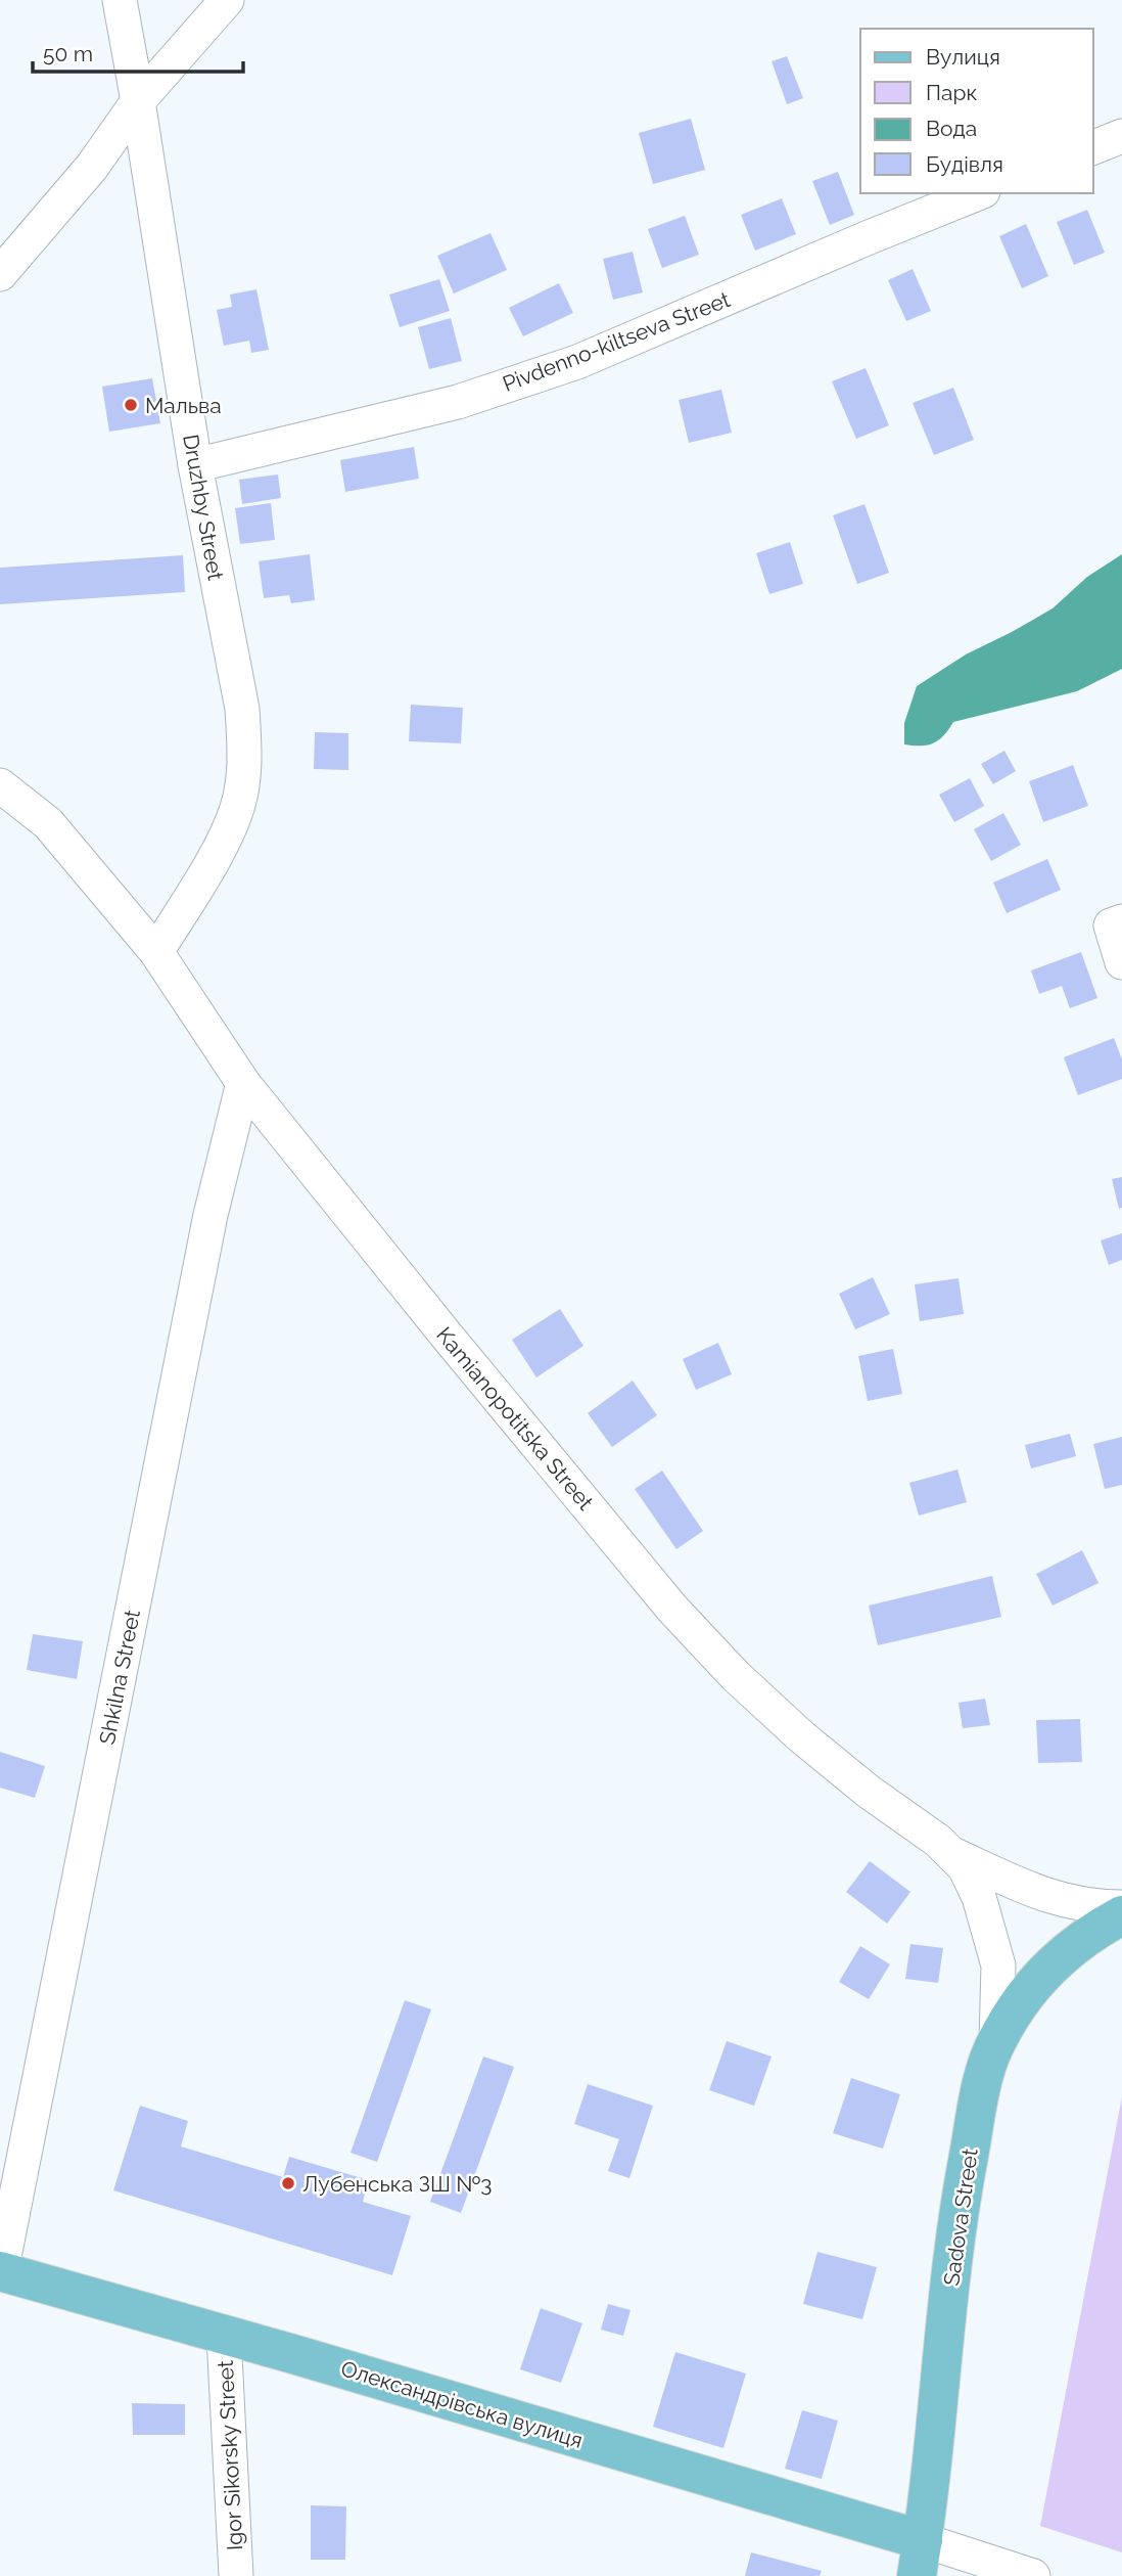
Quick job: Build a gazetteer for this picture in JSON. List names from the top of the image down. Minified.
{"streets":{"main road":["Sadova Street","Олександрівська вулиця"],"street":["Pivdenno-kiltseva Street","Druzhby Street","Kamianopotitska Street","Shkilna Street","Igor Sikorsky Street"]},"crossings":[["Pivdenno-kiltseva Street","Druzhby Street"],["Druzhby Street","Kamianopotitska Street"],["Kamianopotitska Street","Shkilna Street"],["Kamianopotitska Street","Sadova Street"],["Shkilna Street","Олександрівська вулиця"],["Sadova Street","Олександрівська вулиця"],["Олександрівська вулиця","Igor Sikorsky Street"]],"places":["Мальва","Лубенська ЗШ №3"],"legend":["Вулиця","Парк","Вода","Будівля"],"scale_bar":"50 m"}
